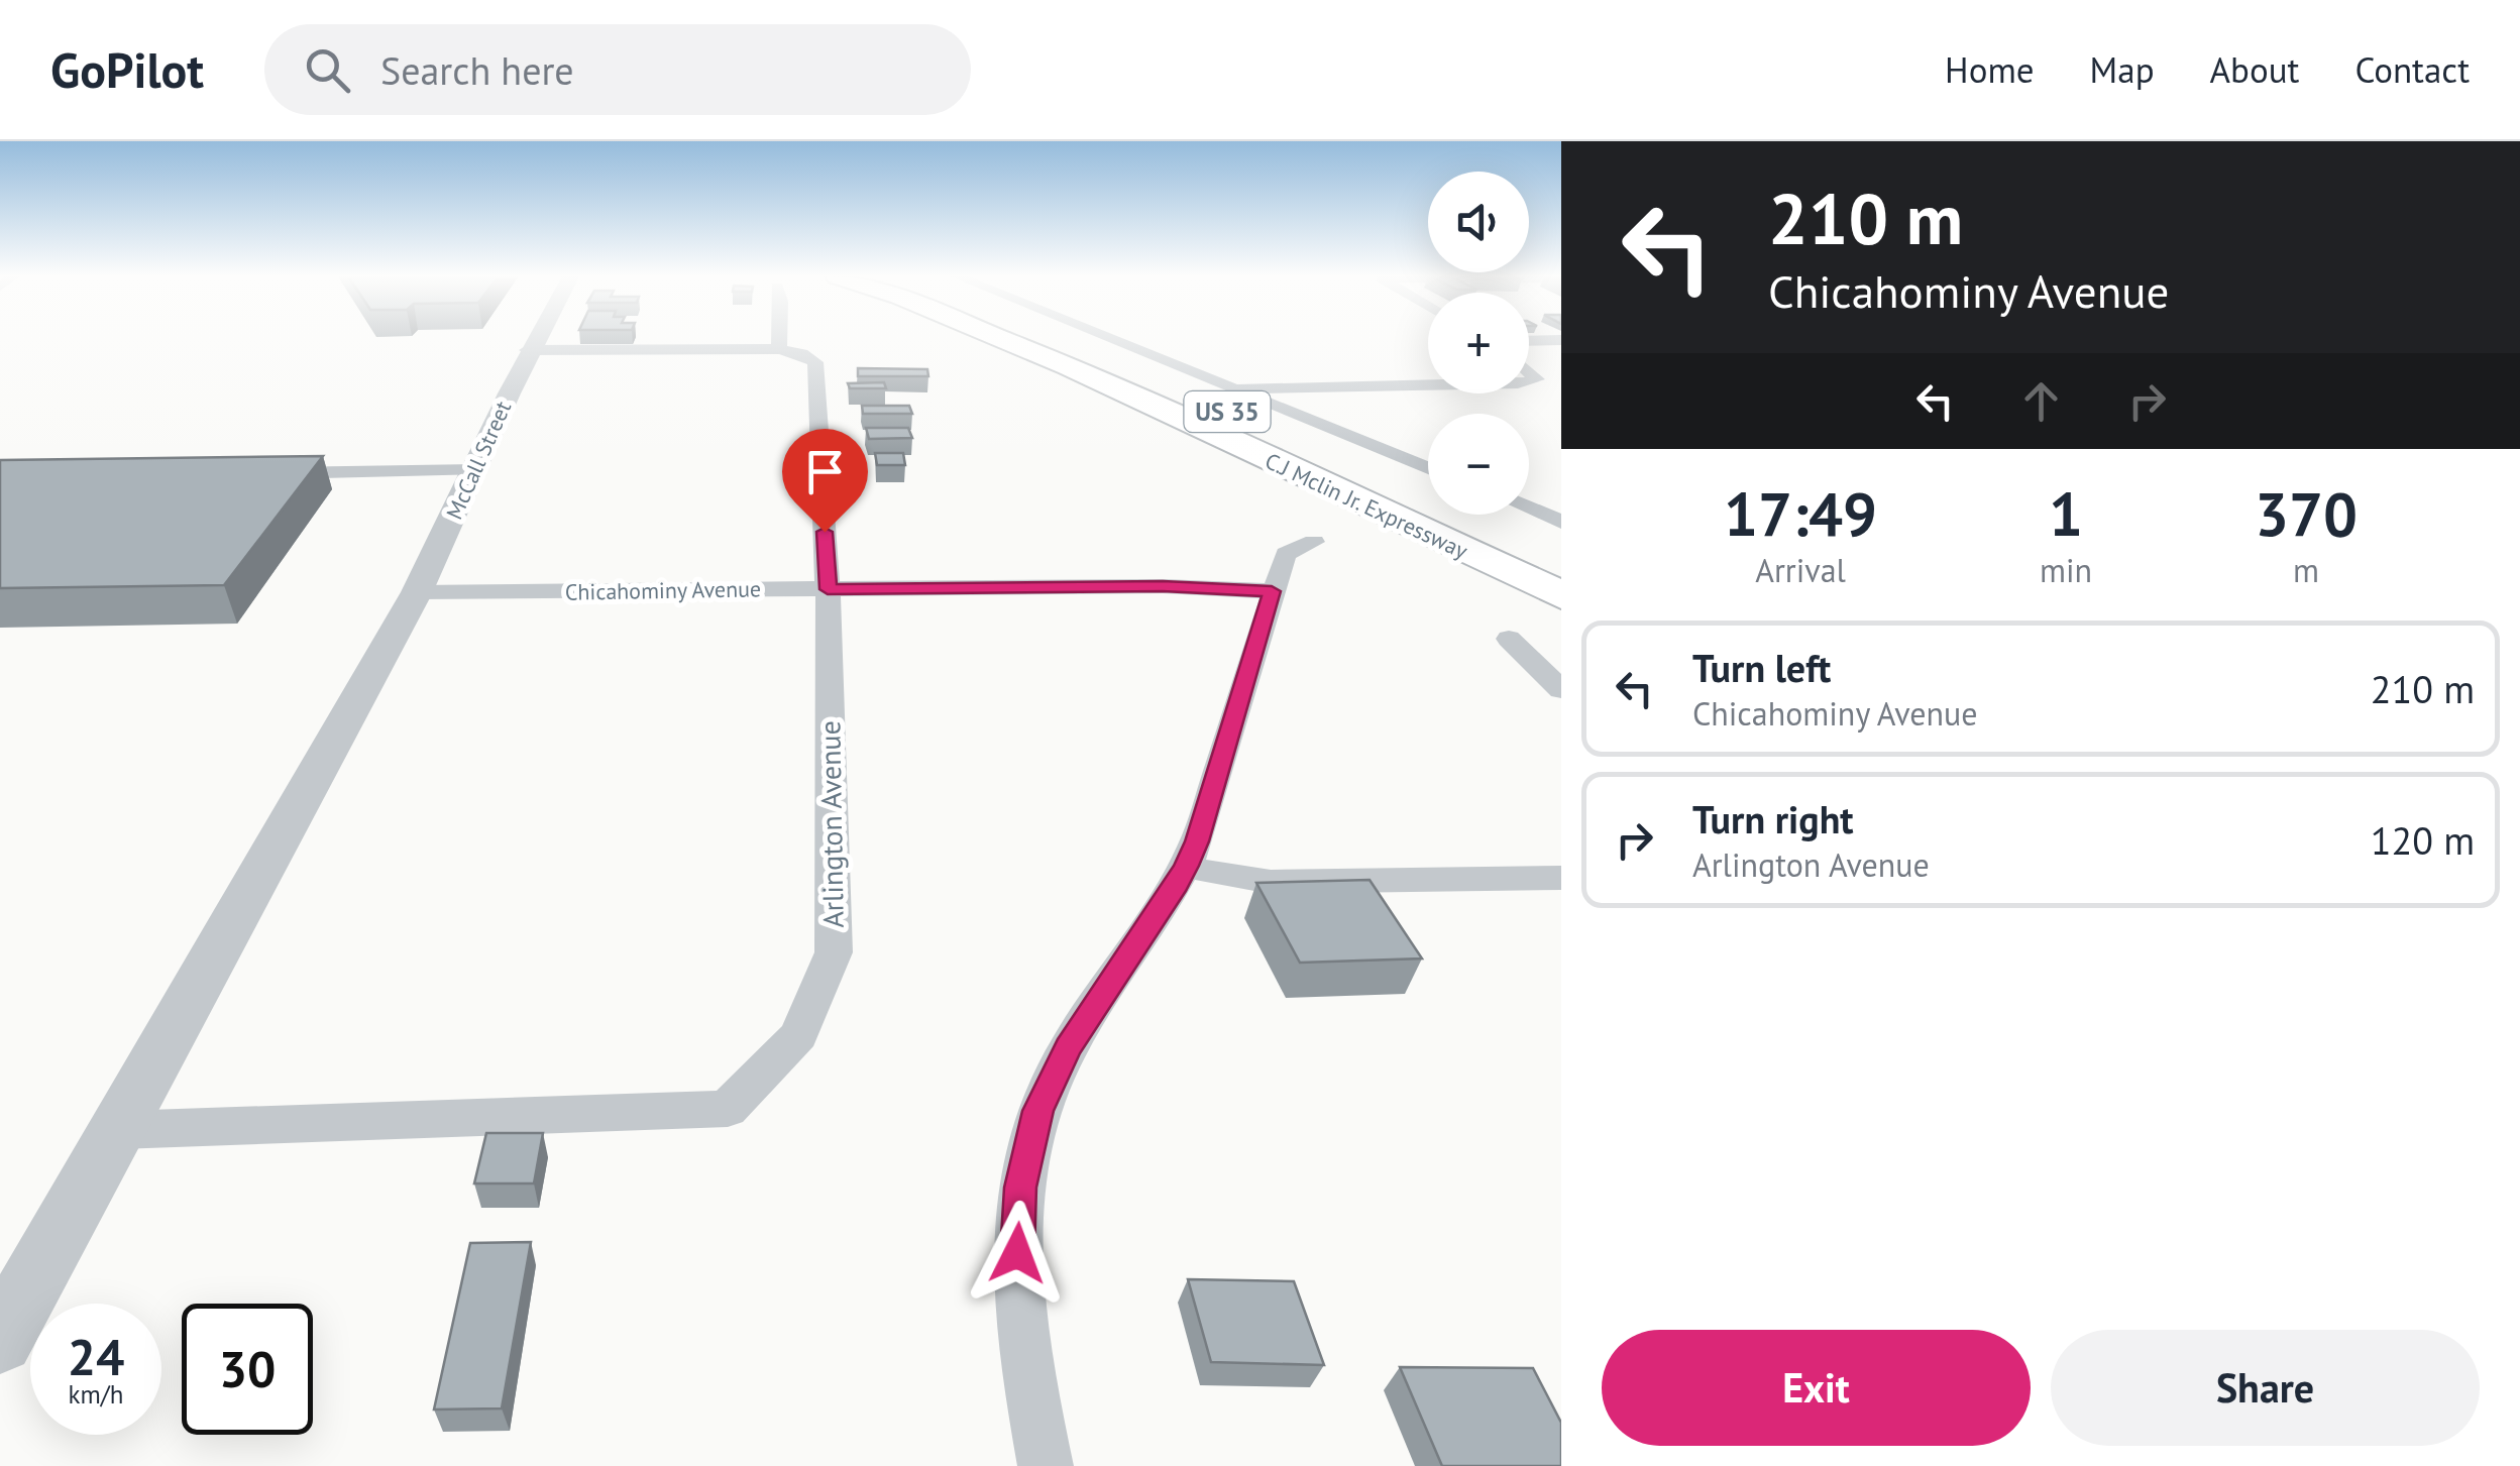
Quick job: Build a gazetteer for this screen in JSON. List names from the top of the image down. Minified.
{"streets":{"highway":["US 35","C.J Mclin Jr. Expressway"],"street":["McCall Street","Chicahominy Avenue","Arlington Avenue"]},"crossings":[["McCall Street","Chicahominy Avenue"],["McCall Street","Arlington Avenue"],["Chicahominy Avenue","Arlington Avenue"]],"page":{"header":"GoPilot","search":"Search here","nav":["Home","Map","About","Contact"],"turn":["210 m","Chicahominy Avenue"],"map_buttons":["+","−"],"eta":["17:49","Arrival","1","min","370","m"],"list":[{"name":"Turn left","note":"Chicahominy Avenue","value":"210 m"},{"name":"Turn right","note":"Arlington Avenue","value":"120 m"}],"speed":"24 km/h","limit":"30","buttons":["Exit","Share"]}}
